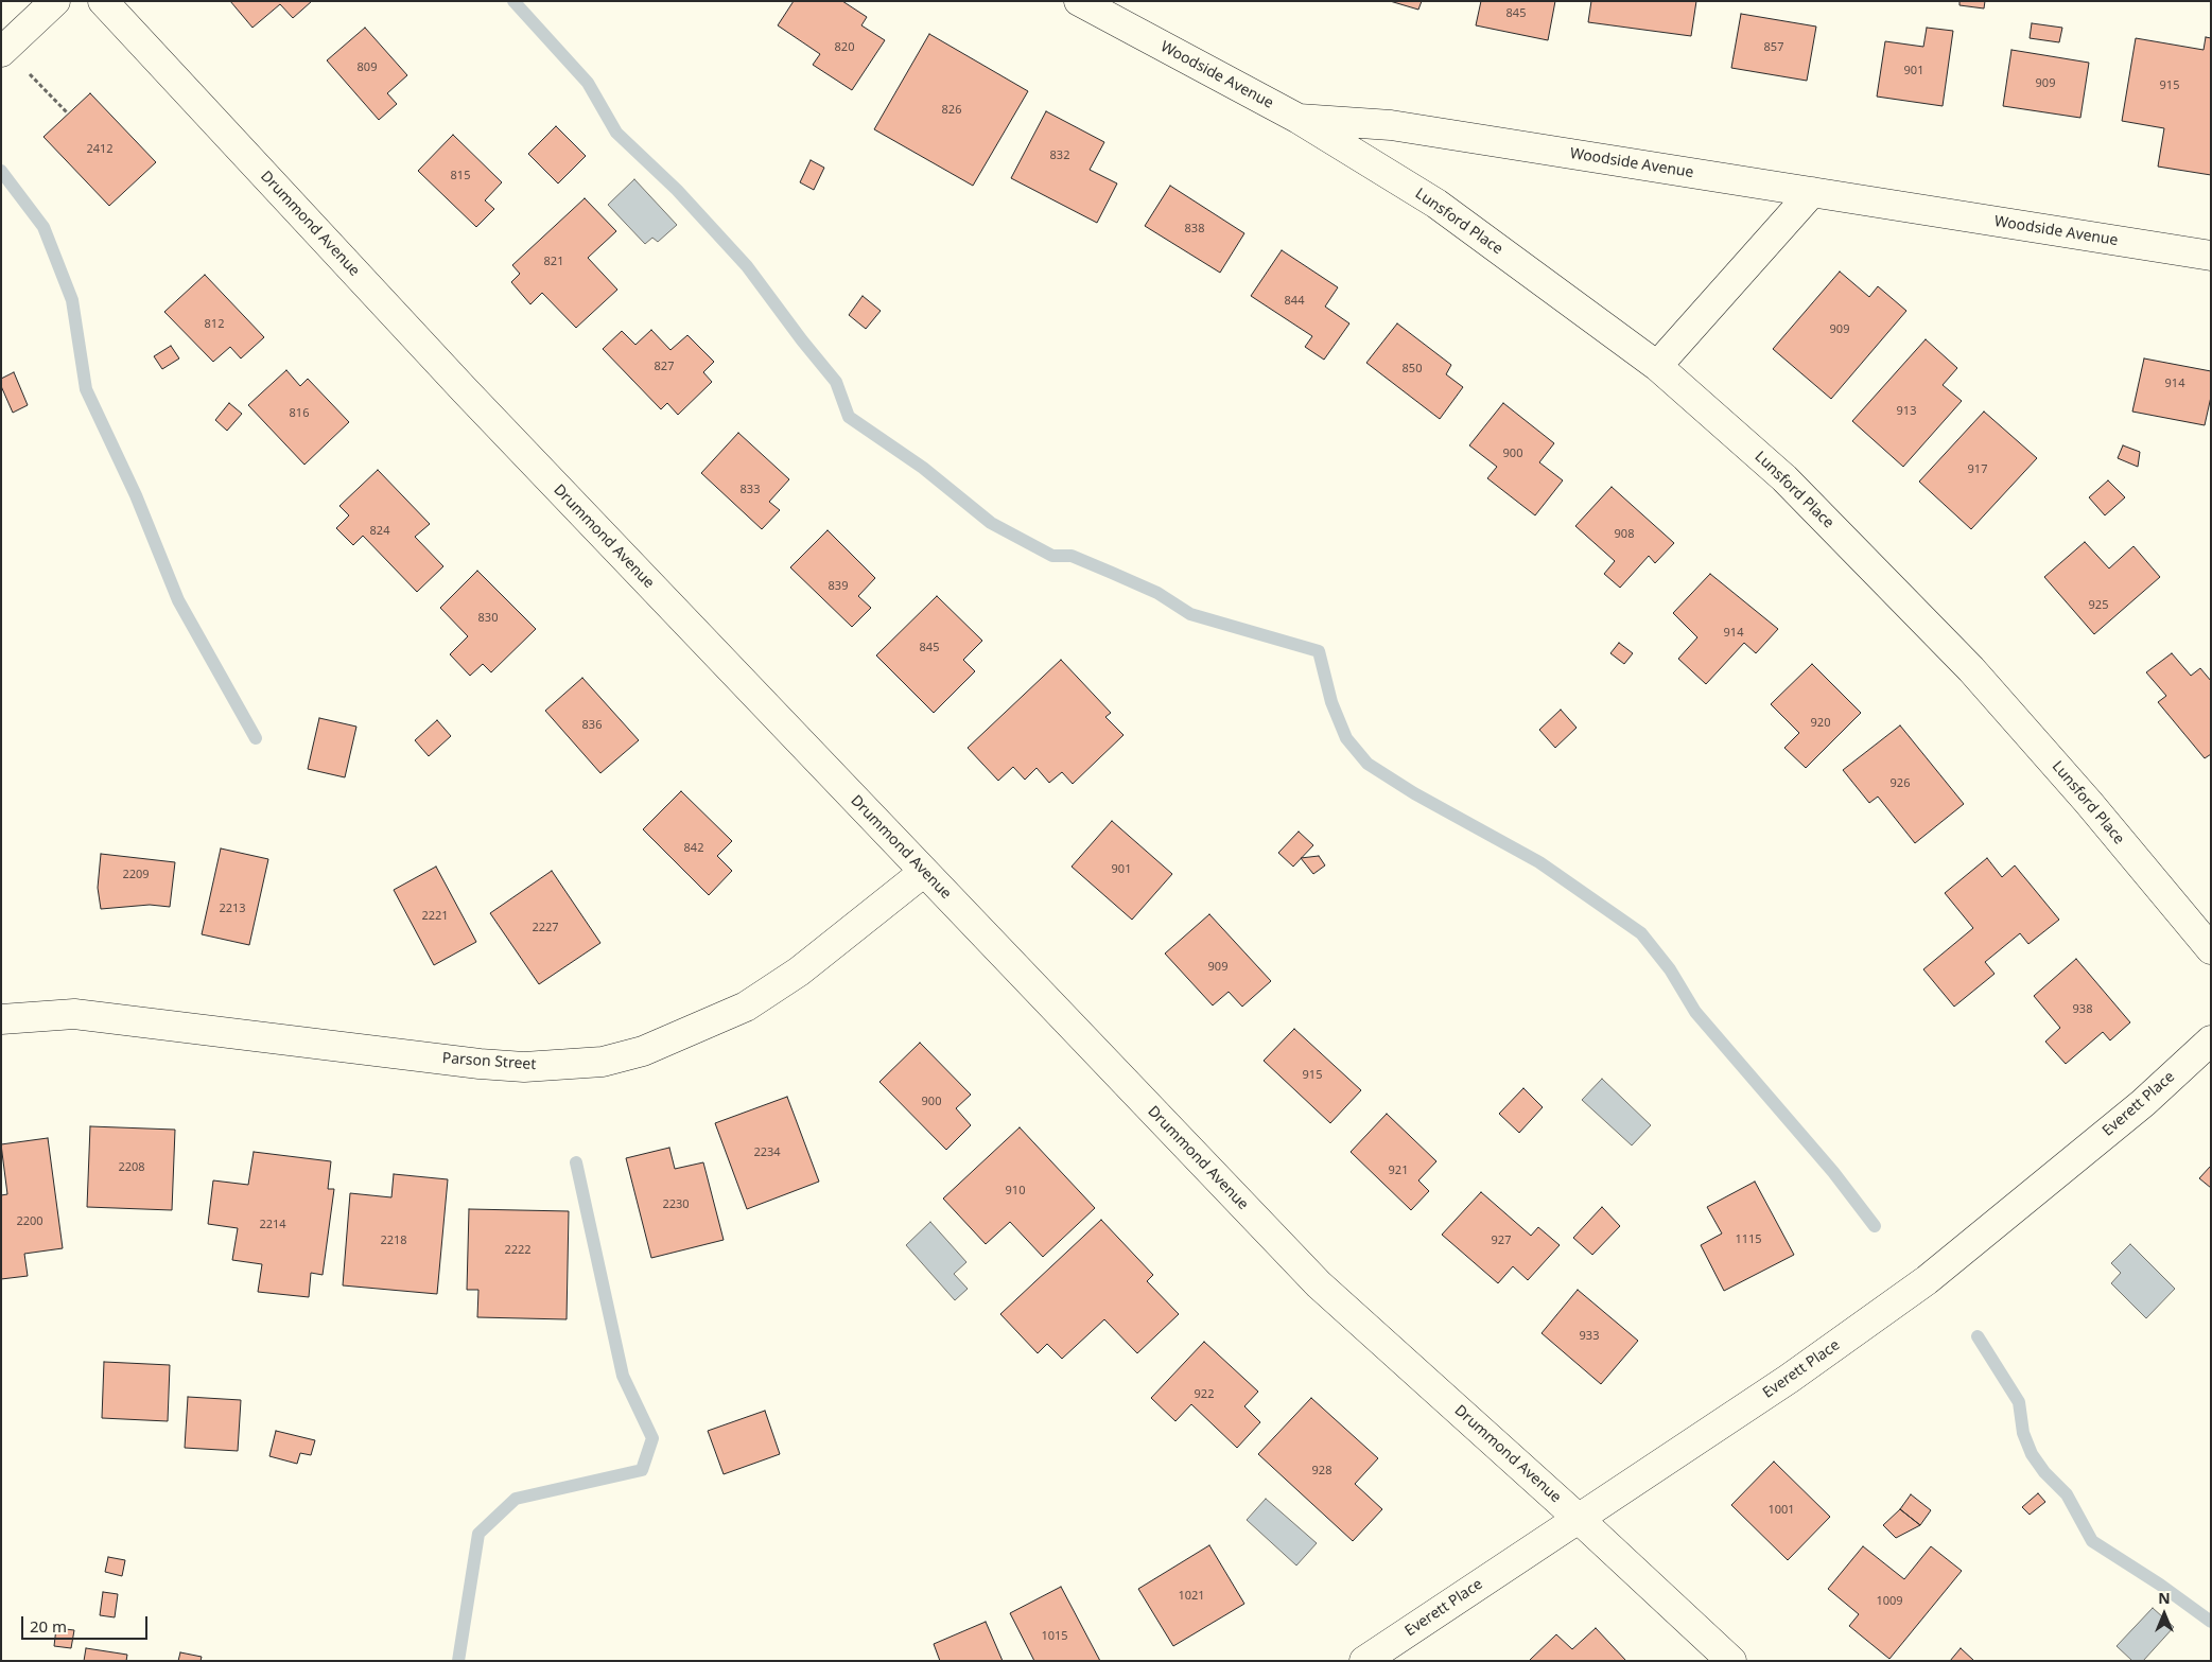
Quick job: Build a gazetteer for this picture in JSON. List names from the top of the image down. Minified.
{"streets":{"street":["Woodside Avenue","Lunsford Place","Drummond Avenue","Parson Street","Everett Place"]},"crossings":[["Woodside Avenue","Lunsford Place"],["Drummond Avenue","Parson Street"],["Drummond Avenue","Everett Place"]],"house_numbers":["845","820","857","809","901","909","915","826","2412","832","815","838","821","844","812","909","827","850","914","913","816","900","917","833","824","908","839","925","830","914","845","920","836","926","842","901","2209","2213","2221","2227","909","938","915","900","2234","2208","921","910","2230","2200","2214","1115","2218","927","2222","933","922","928","1001","1021","1009","1015"],"scale_bar":"20 m","north":"top"}
